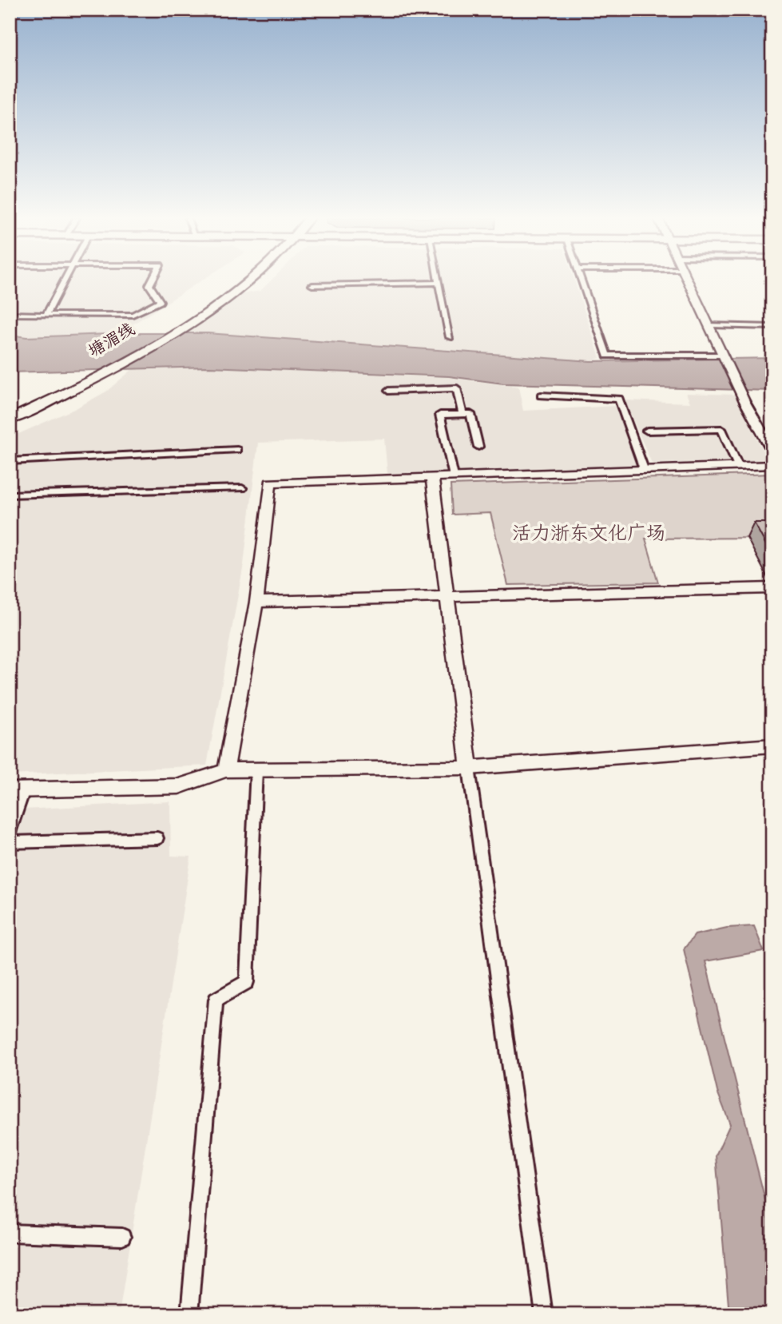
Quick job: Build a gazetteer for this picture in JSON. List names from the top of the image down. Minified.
{"streets":{"main road":["塘湄线"]},"parks":["活力浙东文化广场"]}
